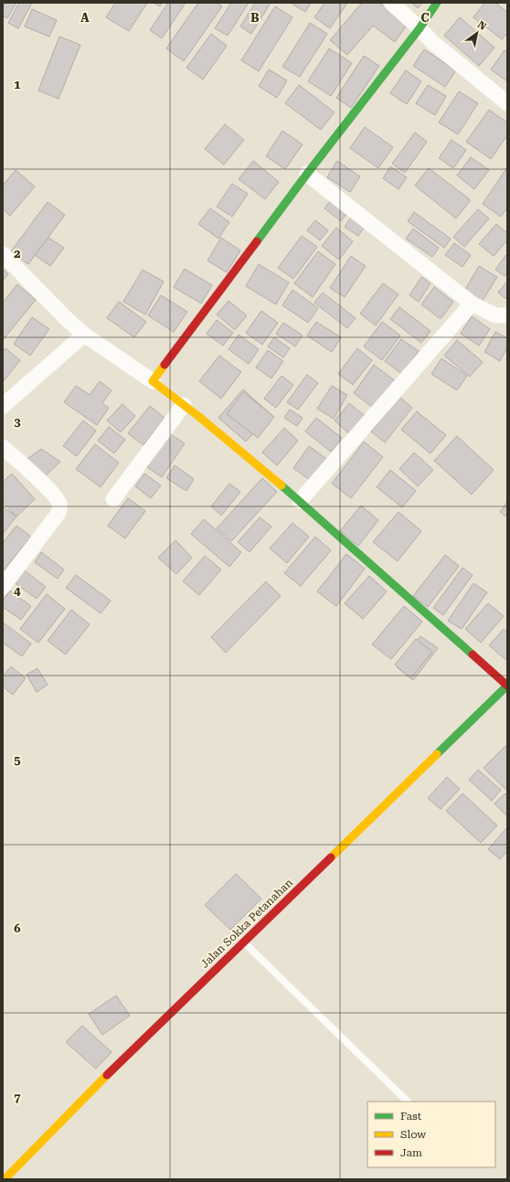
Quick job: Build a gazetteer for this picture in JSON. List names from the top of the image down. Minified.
{"streets":{"street":["Jalan Sokka Petanahan"]},"legend":["Fast","Slow","Jam"],"north":"top right","grid":{"columns":["A","B","C"],"rows":["1","2","3","4","5","6","7"]}}
